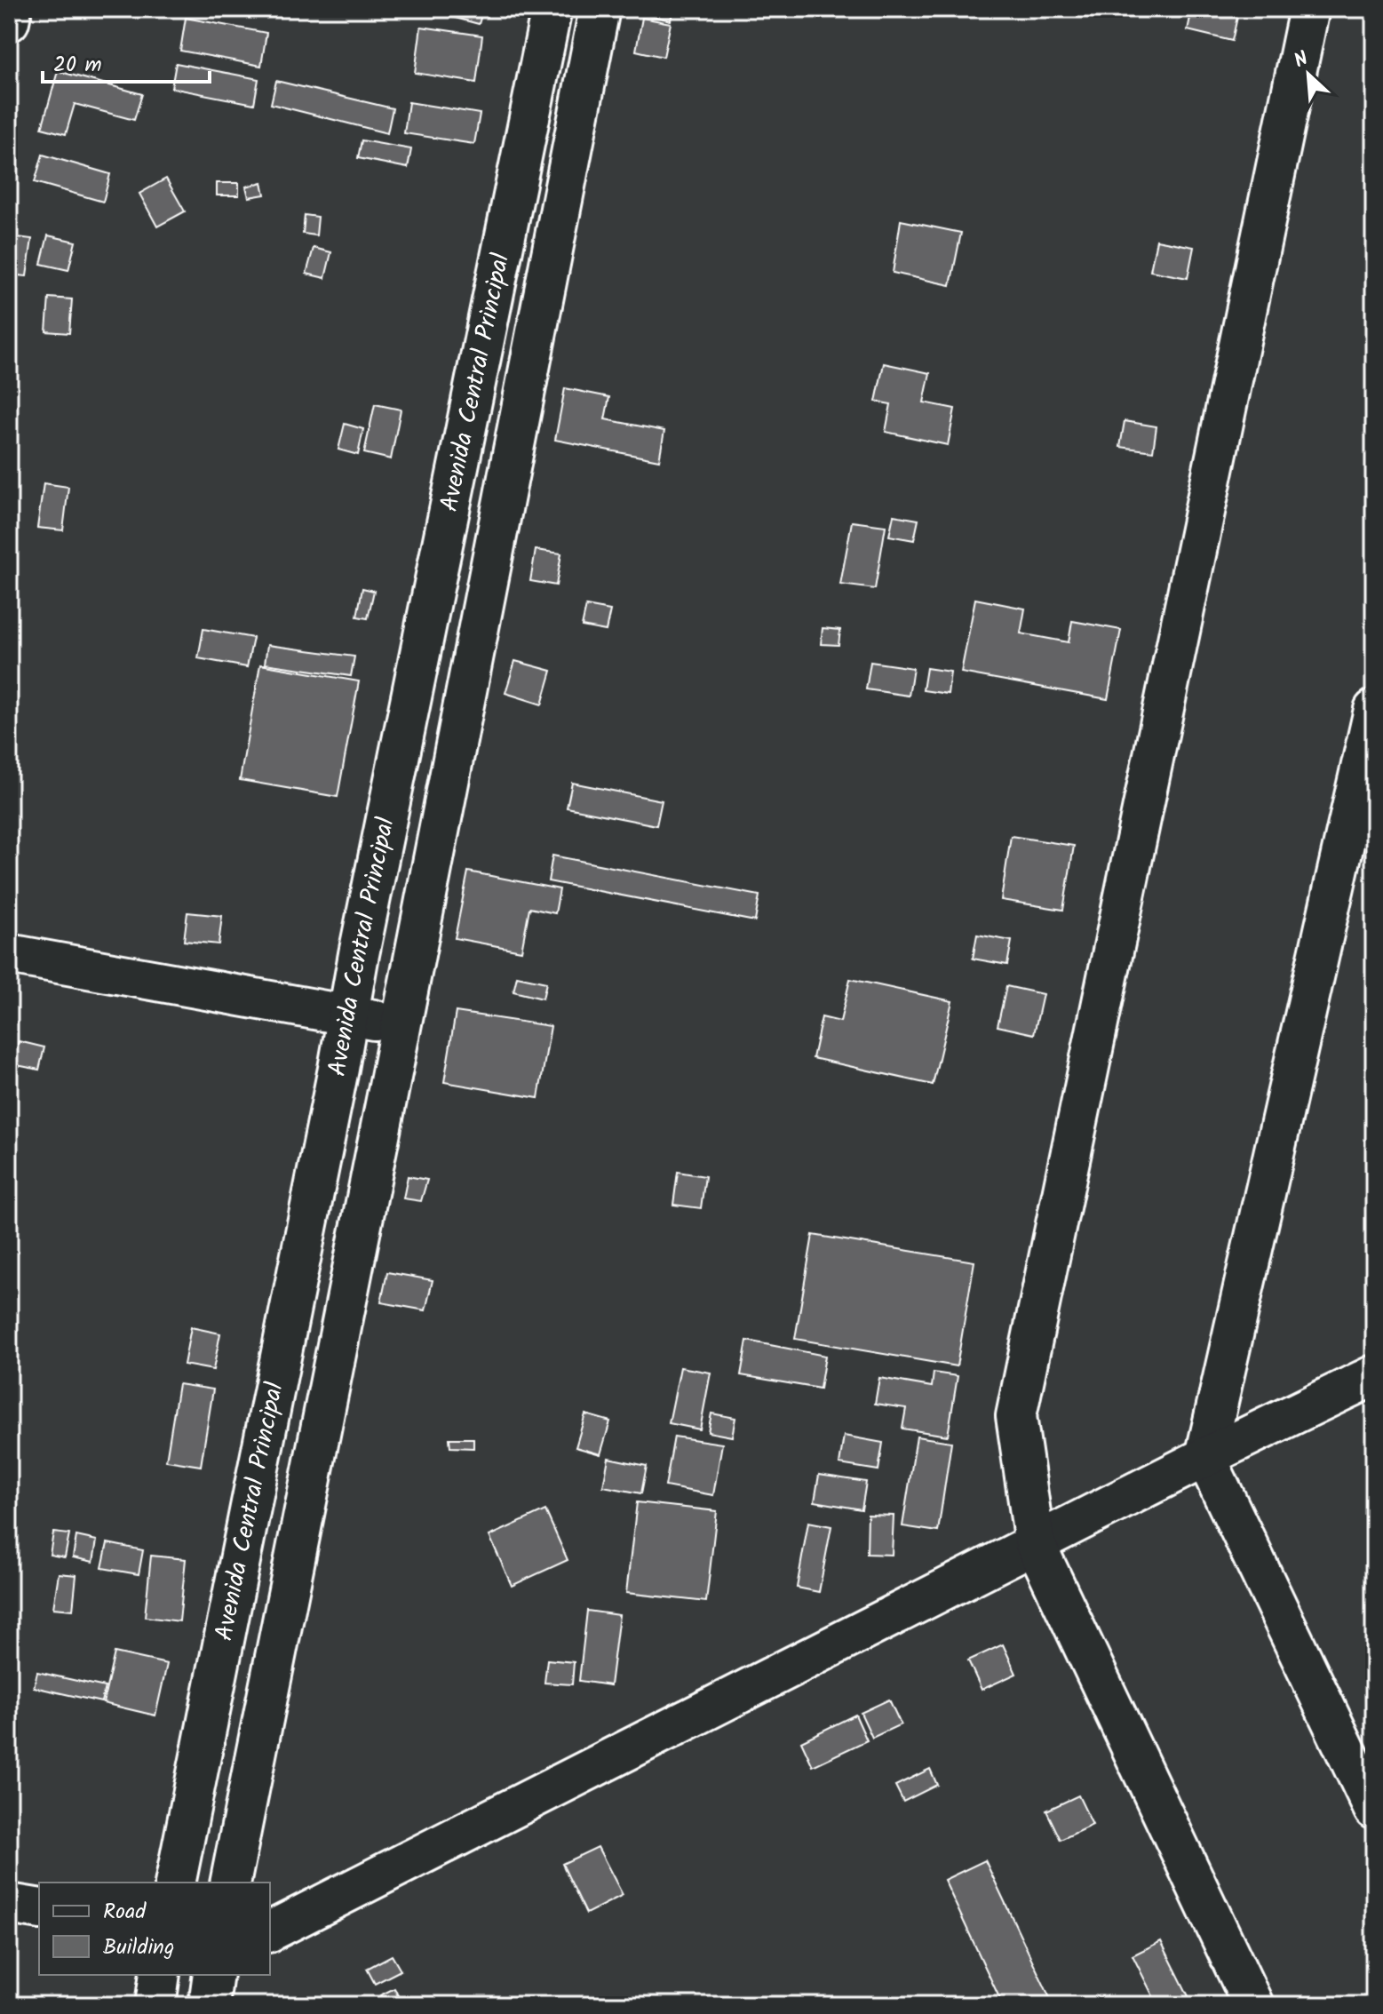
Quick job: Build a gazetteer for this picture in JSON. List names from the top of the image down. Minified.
{"streets":{"street":["Avenida Central Principal"]},"legend":["Road","Building"],"scale_bar":"20 m","north":"top left"}
